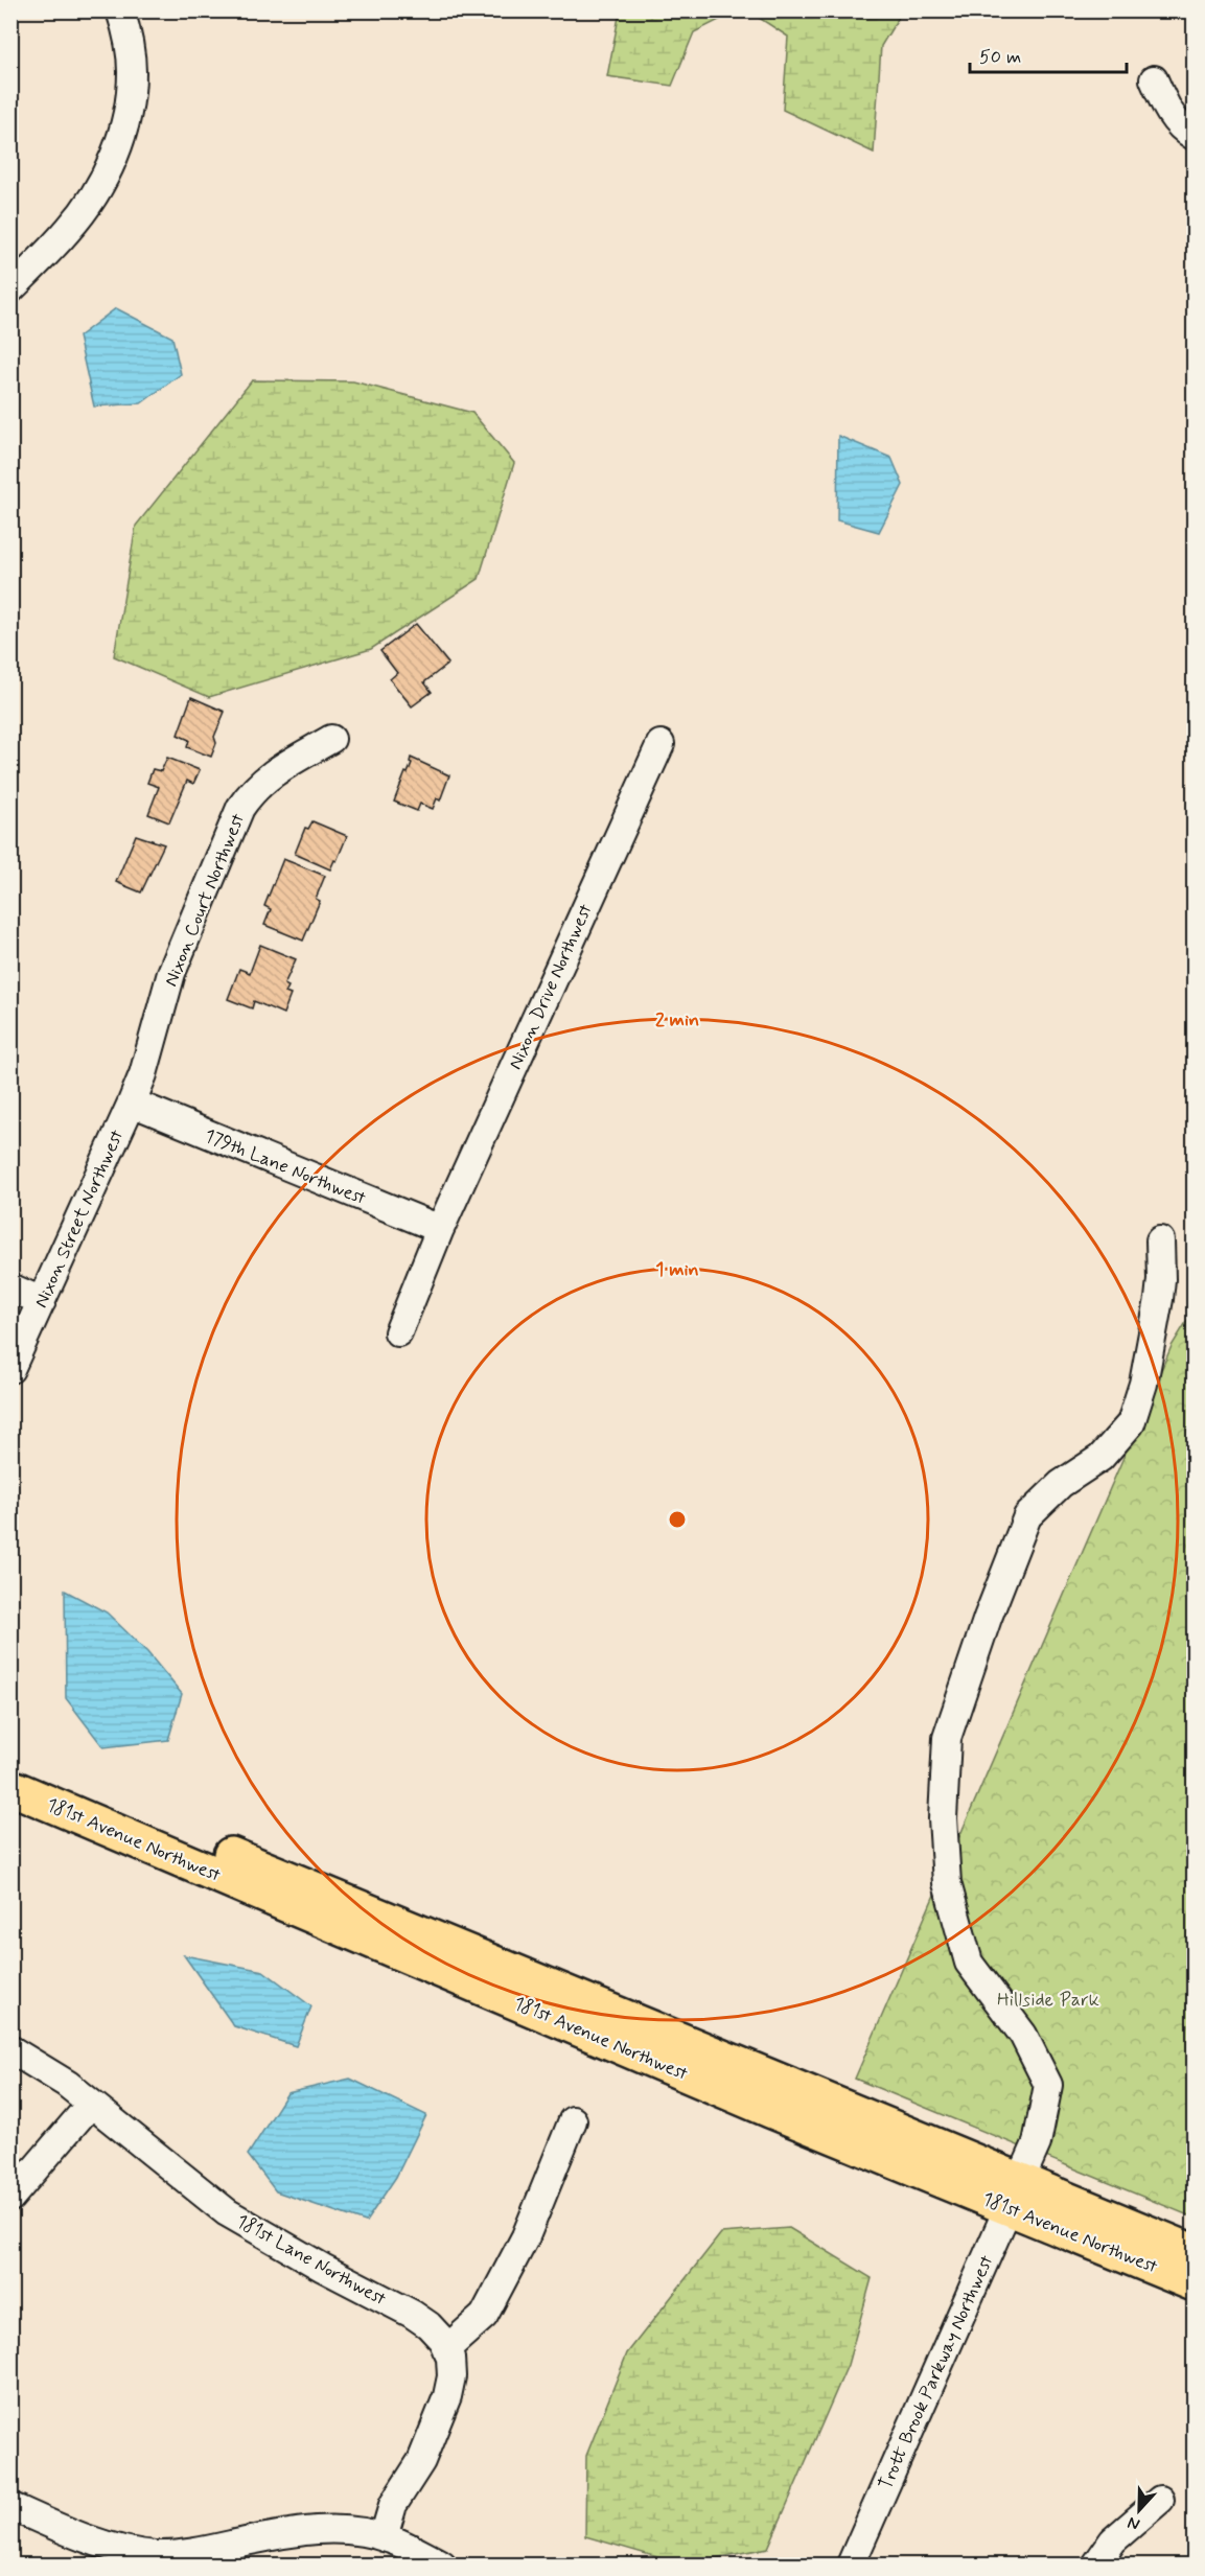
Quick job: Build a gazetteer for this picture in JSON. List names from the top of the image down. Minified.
{"streets":{"main road":["181st Avenue Northwest"],"street":["Nixon Court Northwest","Nixon Drive Northwest","179th Lane Northwest","Nixon Street Northwest","181st Lane Northwest","Trott Brook Parkway Northwest"]},"crossings":[["Nixon Court Northwest","179th Lane Northwest"],["Nixon Court Northwest","Nixon Street Northwest"],["Nixon Drive Northwest","179th Lane Northwest"],["179th Lane Northwest","Nixon Street Northwest"],["181st Avenue Northwest","Trott Brook Parkway Northwest"]],"parks":["Hillside Park"],"scale_bar":"50 m","north":"bottom","rings":["2 min","1 min"]}
